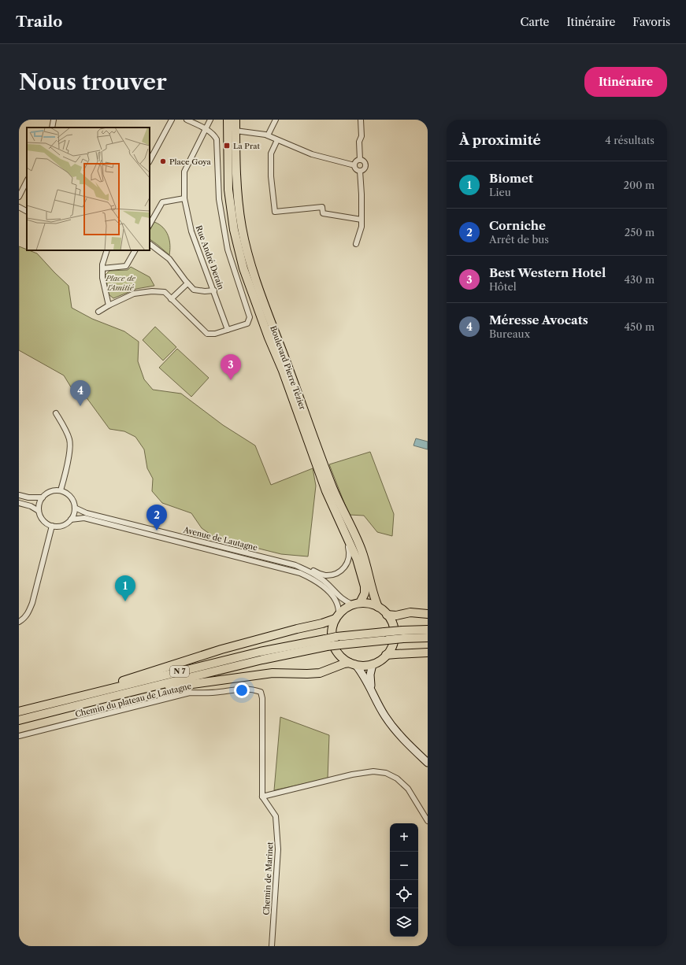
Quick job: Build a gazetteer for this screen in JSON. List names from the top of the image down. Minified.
{"streets":{"main road":["Boulevard Pierre Tézier","N 7"],"street":["Rue André Derain","Avenue de Lautagne","Chemin du plateau de Lautagne","Chemin de Marinet"]},"crossings":[["Boulevard Pierre Tézier","Avenue de Lautagne"],["Chemin du plateau de Lautagne","Chemin de Marinet"]],"parks":["Place de l'Amitié"],"places":{"transit":["La Prat"],"other":["Place Goya"]},"page":{"header":"Trailo","nav":["Carte","Itinéraire","Favoris"],"buttons":"Itinéraire","title":"Nous trouver","heading":["À proximité","4 résultats"],"list":[{"mark":"1","name":"Biomet","note":"Lieu","value":"200 m"},{"mark":"2","name":"Corniche","note":"Arrêt de bus","value":"250 m"},{"mark":"3","name":"Best Western Hotel","note":"Hôtel","value":"430 m"},{"mark":"4","name":"Méresse Avocats","note":"Bureaux","value":"450 m"}],"pins":["3","4","2","1"],"map_buttons":["+","−"]}}
